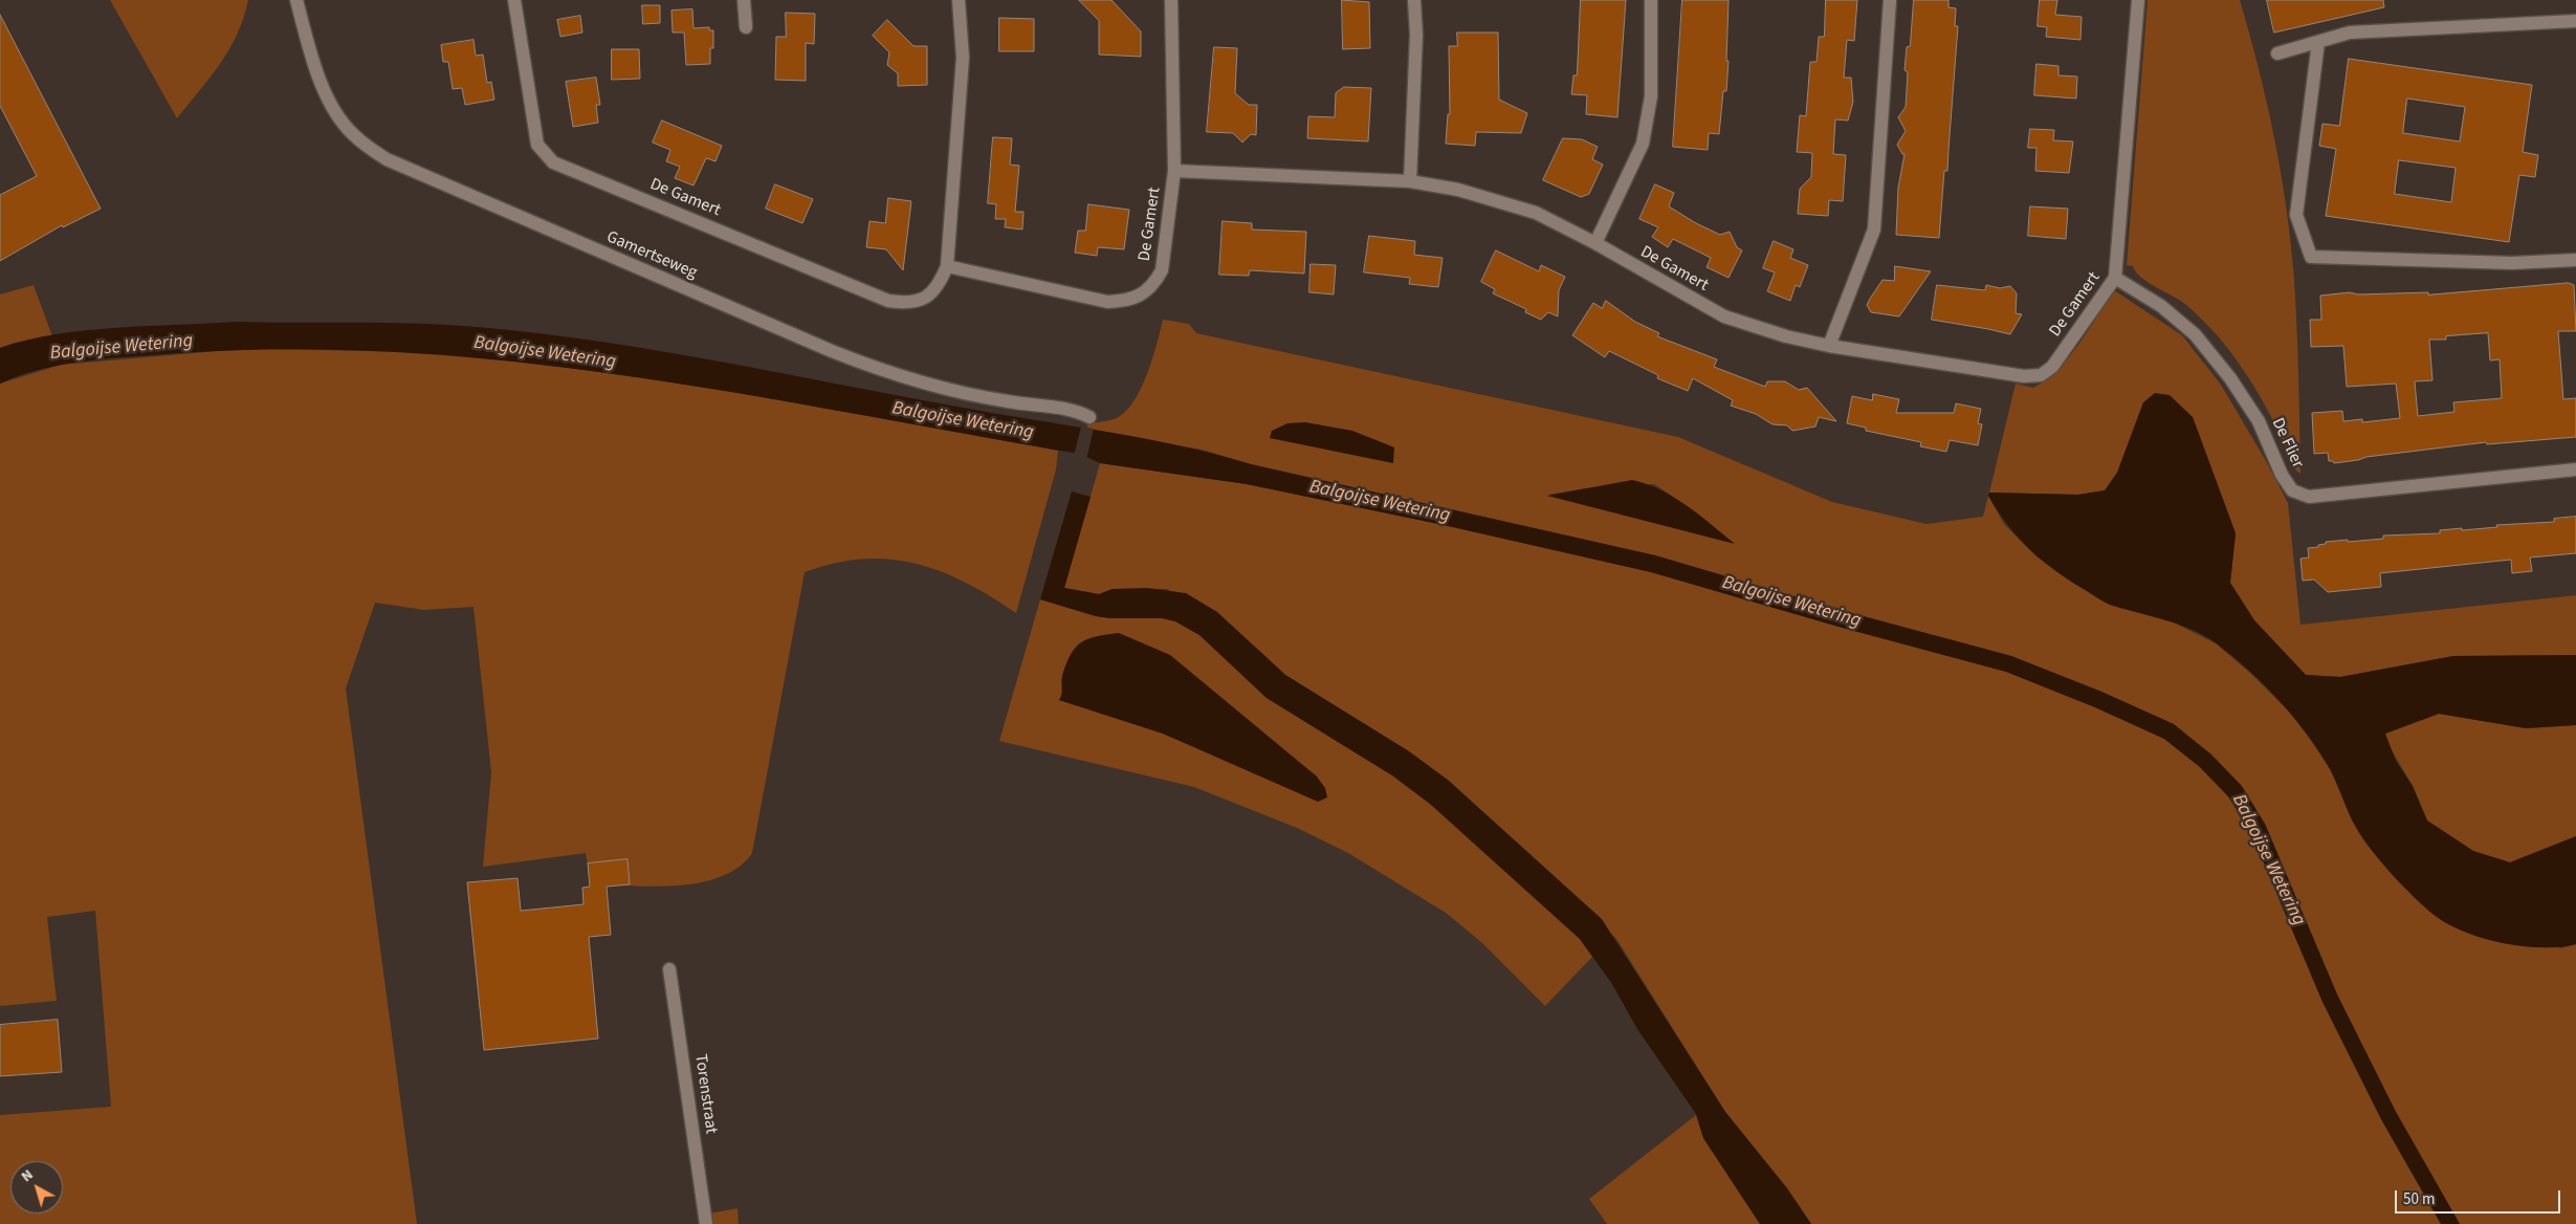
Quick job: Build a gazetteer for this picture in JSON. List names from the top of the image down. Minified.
{"streets":{"street":["De Gamert","Gamertseweg","De Flier","Torenstraat"]},"crossings":[["De Gamert","De Flier"]],"water":["Balgoijse Wetering"],"scale_bar":"50 m","north":"top left"}
